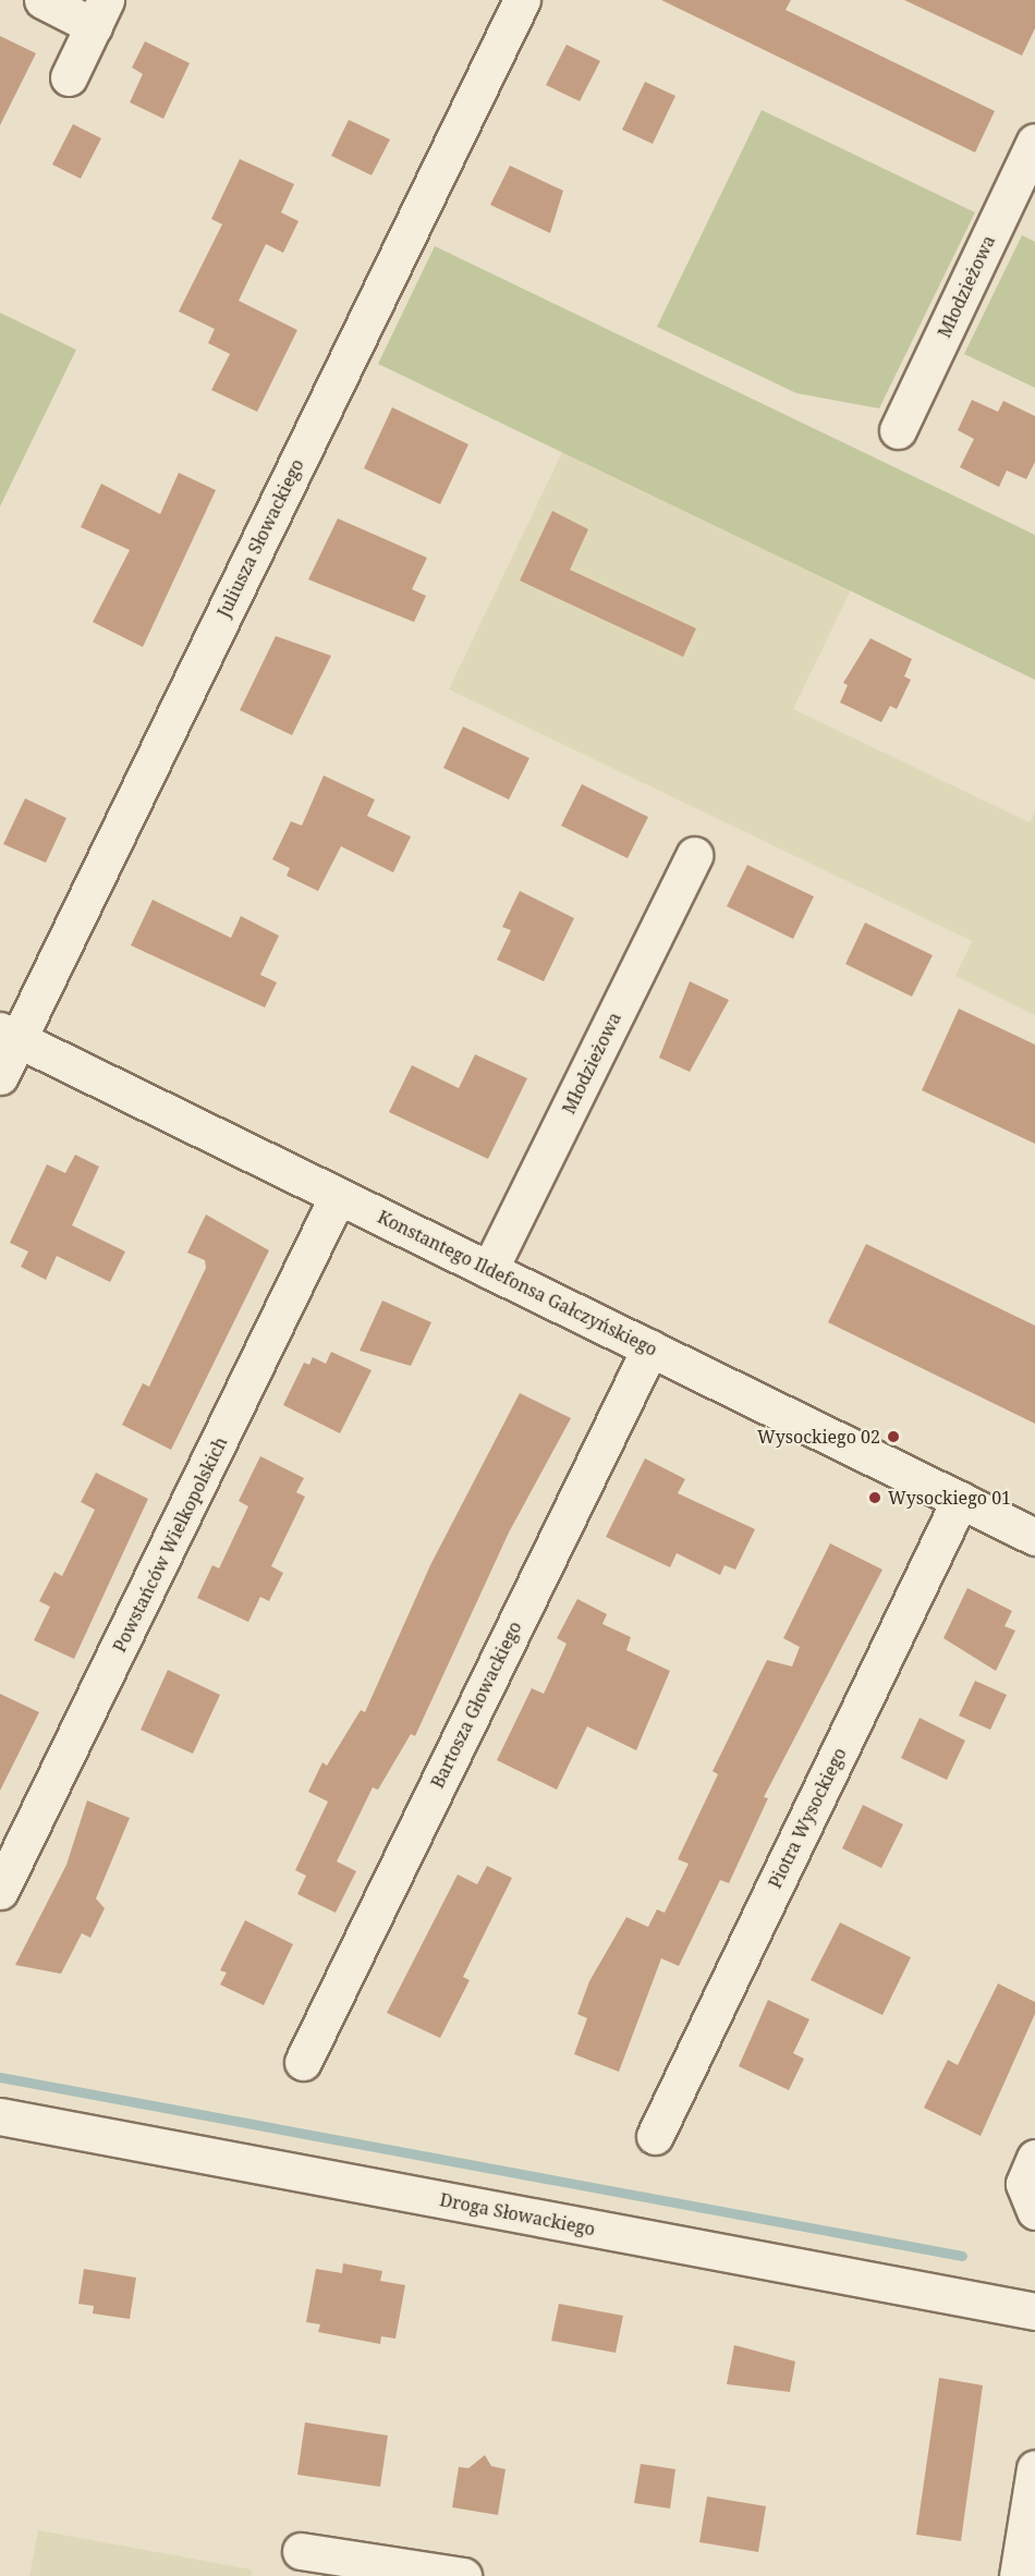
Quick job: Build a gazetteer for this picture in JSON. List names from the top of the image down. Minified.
{"streets":{"street":["Młodzieżowa","Juliusza Słowackiego","Konstantego Ildefonsa Gałczyńskiego","Powstańców Wielkopolskich","Bartosza Głowackiego","Piotra Wysockiego","Droga Słowackiego"]},"crossings":[["Młodzieżowa","Konstantego Ildefonsa Gałczyńskiego"],["Juliusza Słowackiego","Konstantego Ildefonsa Gałczyńskiego"],["Konstantego Ildefonsa Gałczyńskiego","Powstańców Wielkopolskich"],["Konstantego Ildefonsa Gałczyńskiego","Bartosza Głowackiego"],["Konstantego Ildefonsa Gałczyńskiego","Piotra Wysockiego"]],"places":["Wysockiego 02","Wysockiego 01"]}
